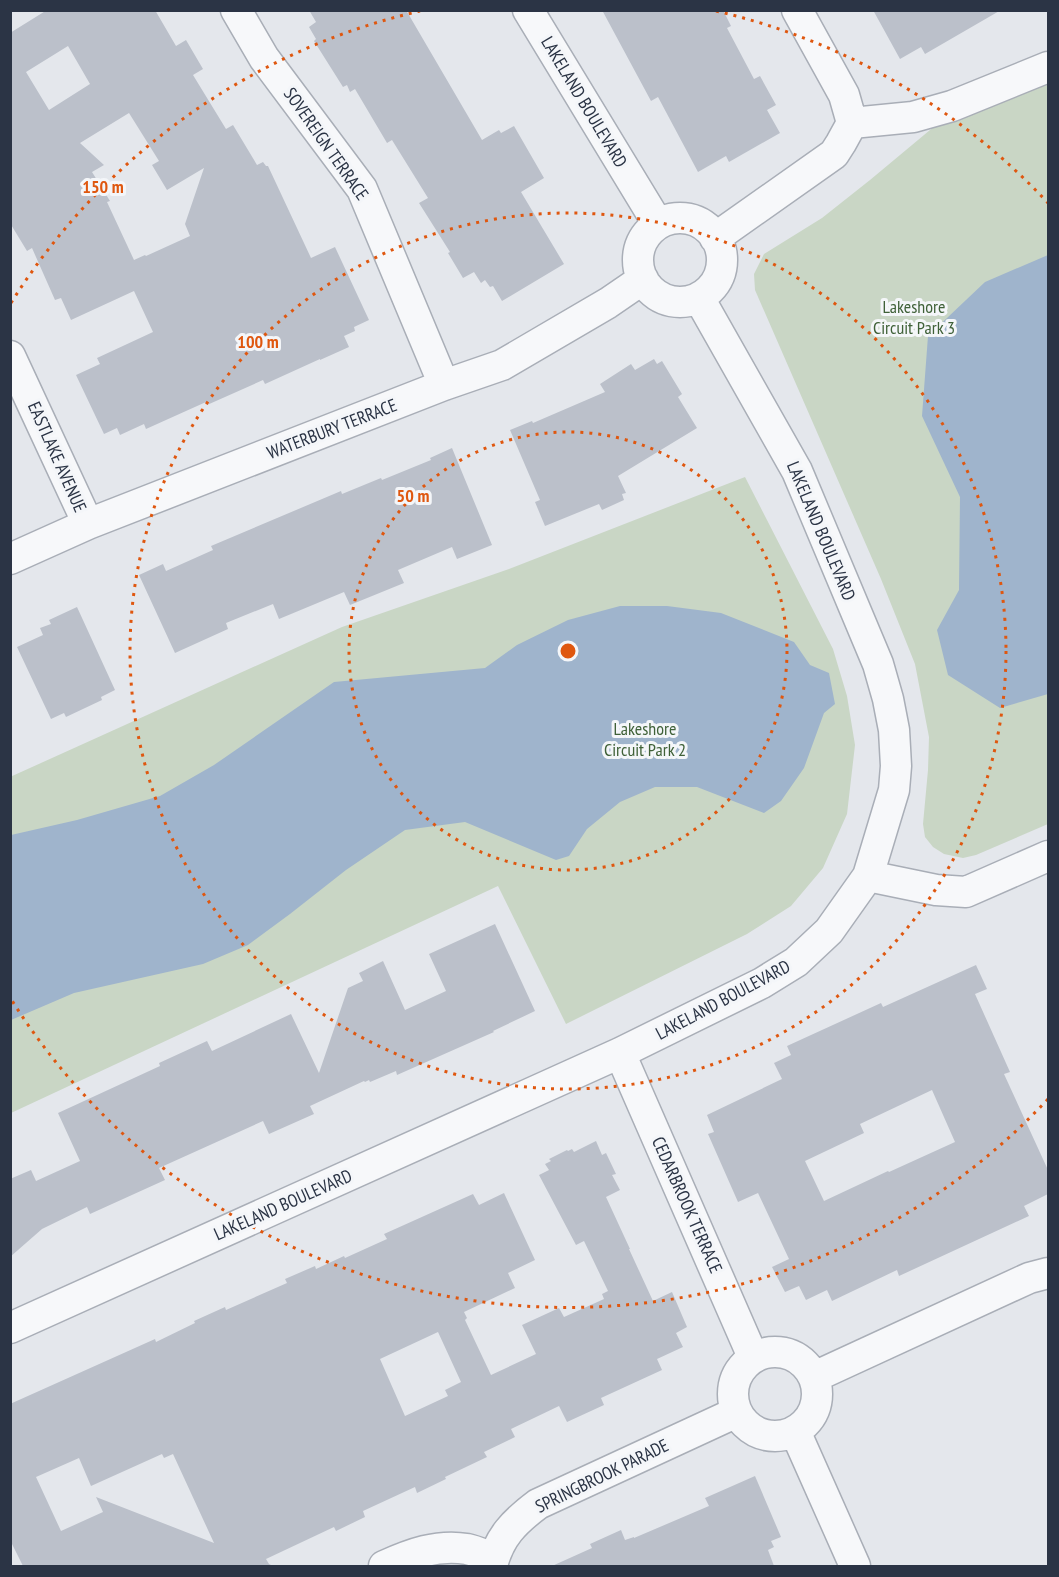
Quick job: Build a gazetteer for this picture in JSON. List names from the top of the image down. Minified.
{"streets":{"street":["LAKELAND BOULEVARD","SOVEREIGN TERRACE","WATERBURY TERRACE","EASTLAKE AVENUE","CEDARBROOK TERRACE","SPRINGBROOK PARADE"]},"crossings":[["LAKELAND BOULEVARD","WATERBURY TERRACE"],["LAKELAND BOULEVARD","CEDARBROOK TERRACE"],["SOVEREIGN TERRACE","WATERBURY TERRACE"],["WATERBURY TERRACE","EASTLAKE AVENUE"],["CEDARBROOK TERRACE","SPRINGBROOK PARADE"]],"parks":["Lakeshore Circuit Park 3","Lakeshore Circuit Park 2"],"rings":["150 m","100 m","50 m"]}
